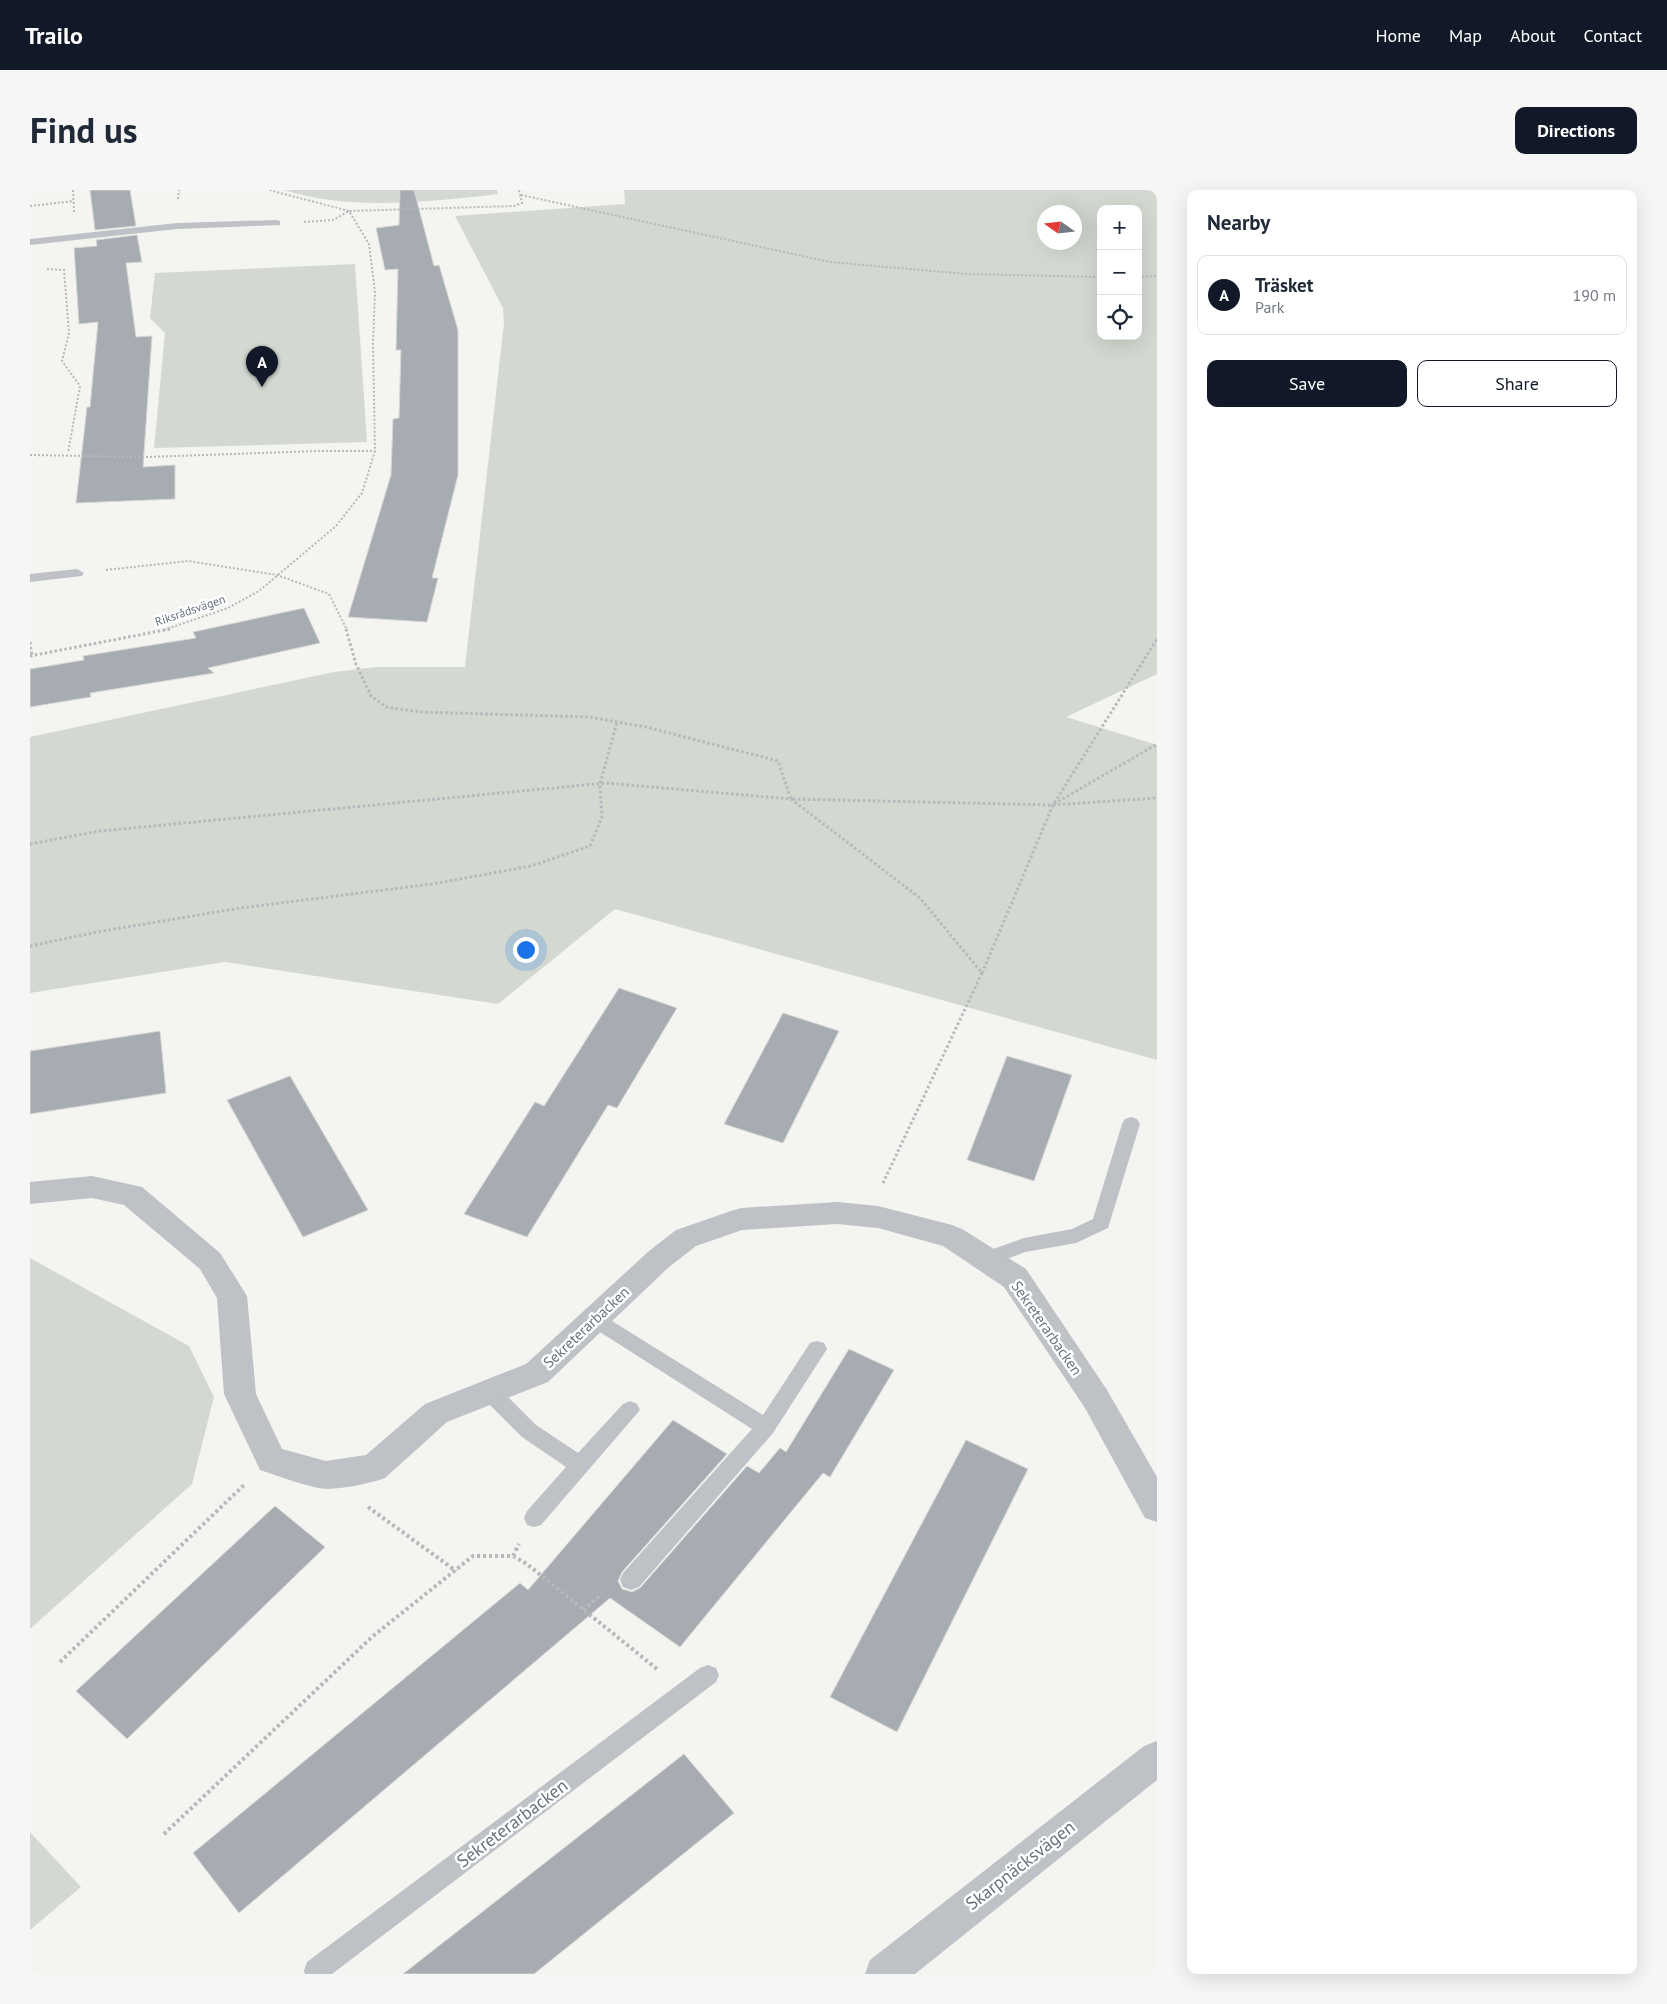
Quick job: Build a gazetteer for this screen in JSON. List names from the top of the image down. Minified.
{"streets":{"street":["Sekreterarbacken","Skarpnäcksvägen"],"path":["Riksrådsvägen"]},"north":"left","page":{"header":"Trailo","nav":["Home","Map","About","Contact"],"title":"Find us","buttons":["Directions",["Save","Share"]],"heading":"Nearby","map_buttons":["+","−"],"list":[{"mark":"A","name":"Träsket","note":"Park","value":"190 m"}],"pins":"A"}}
